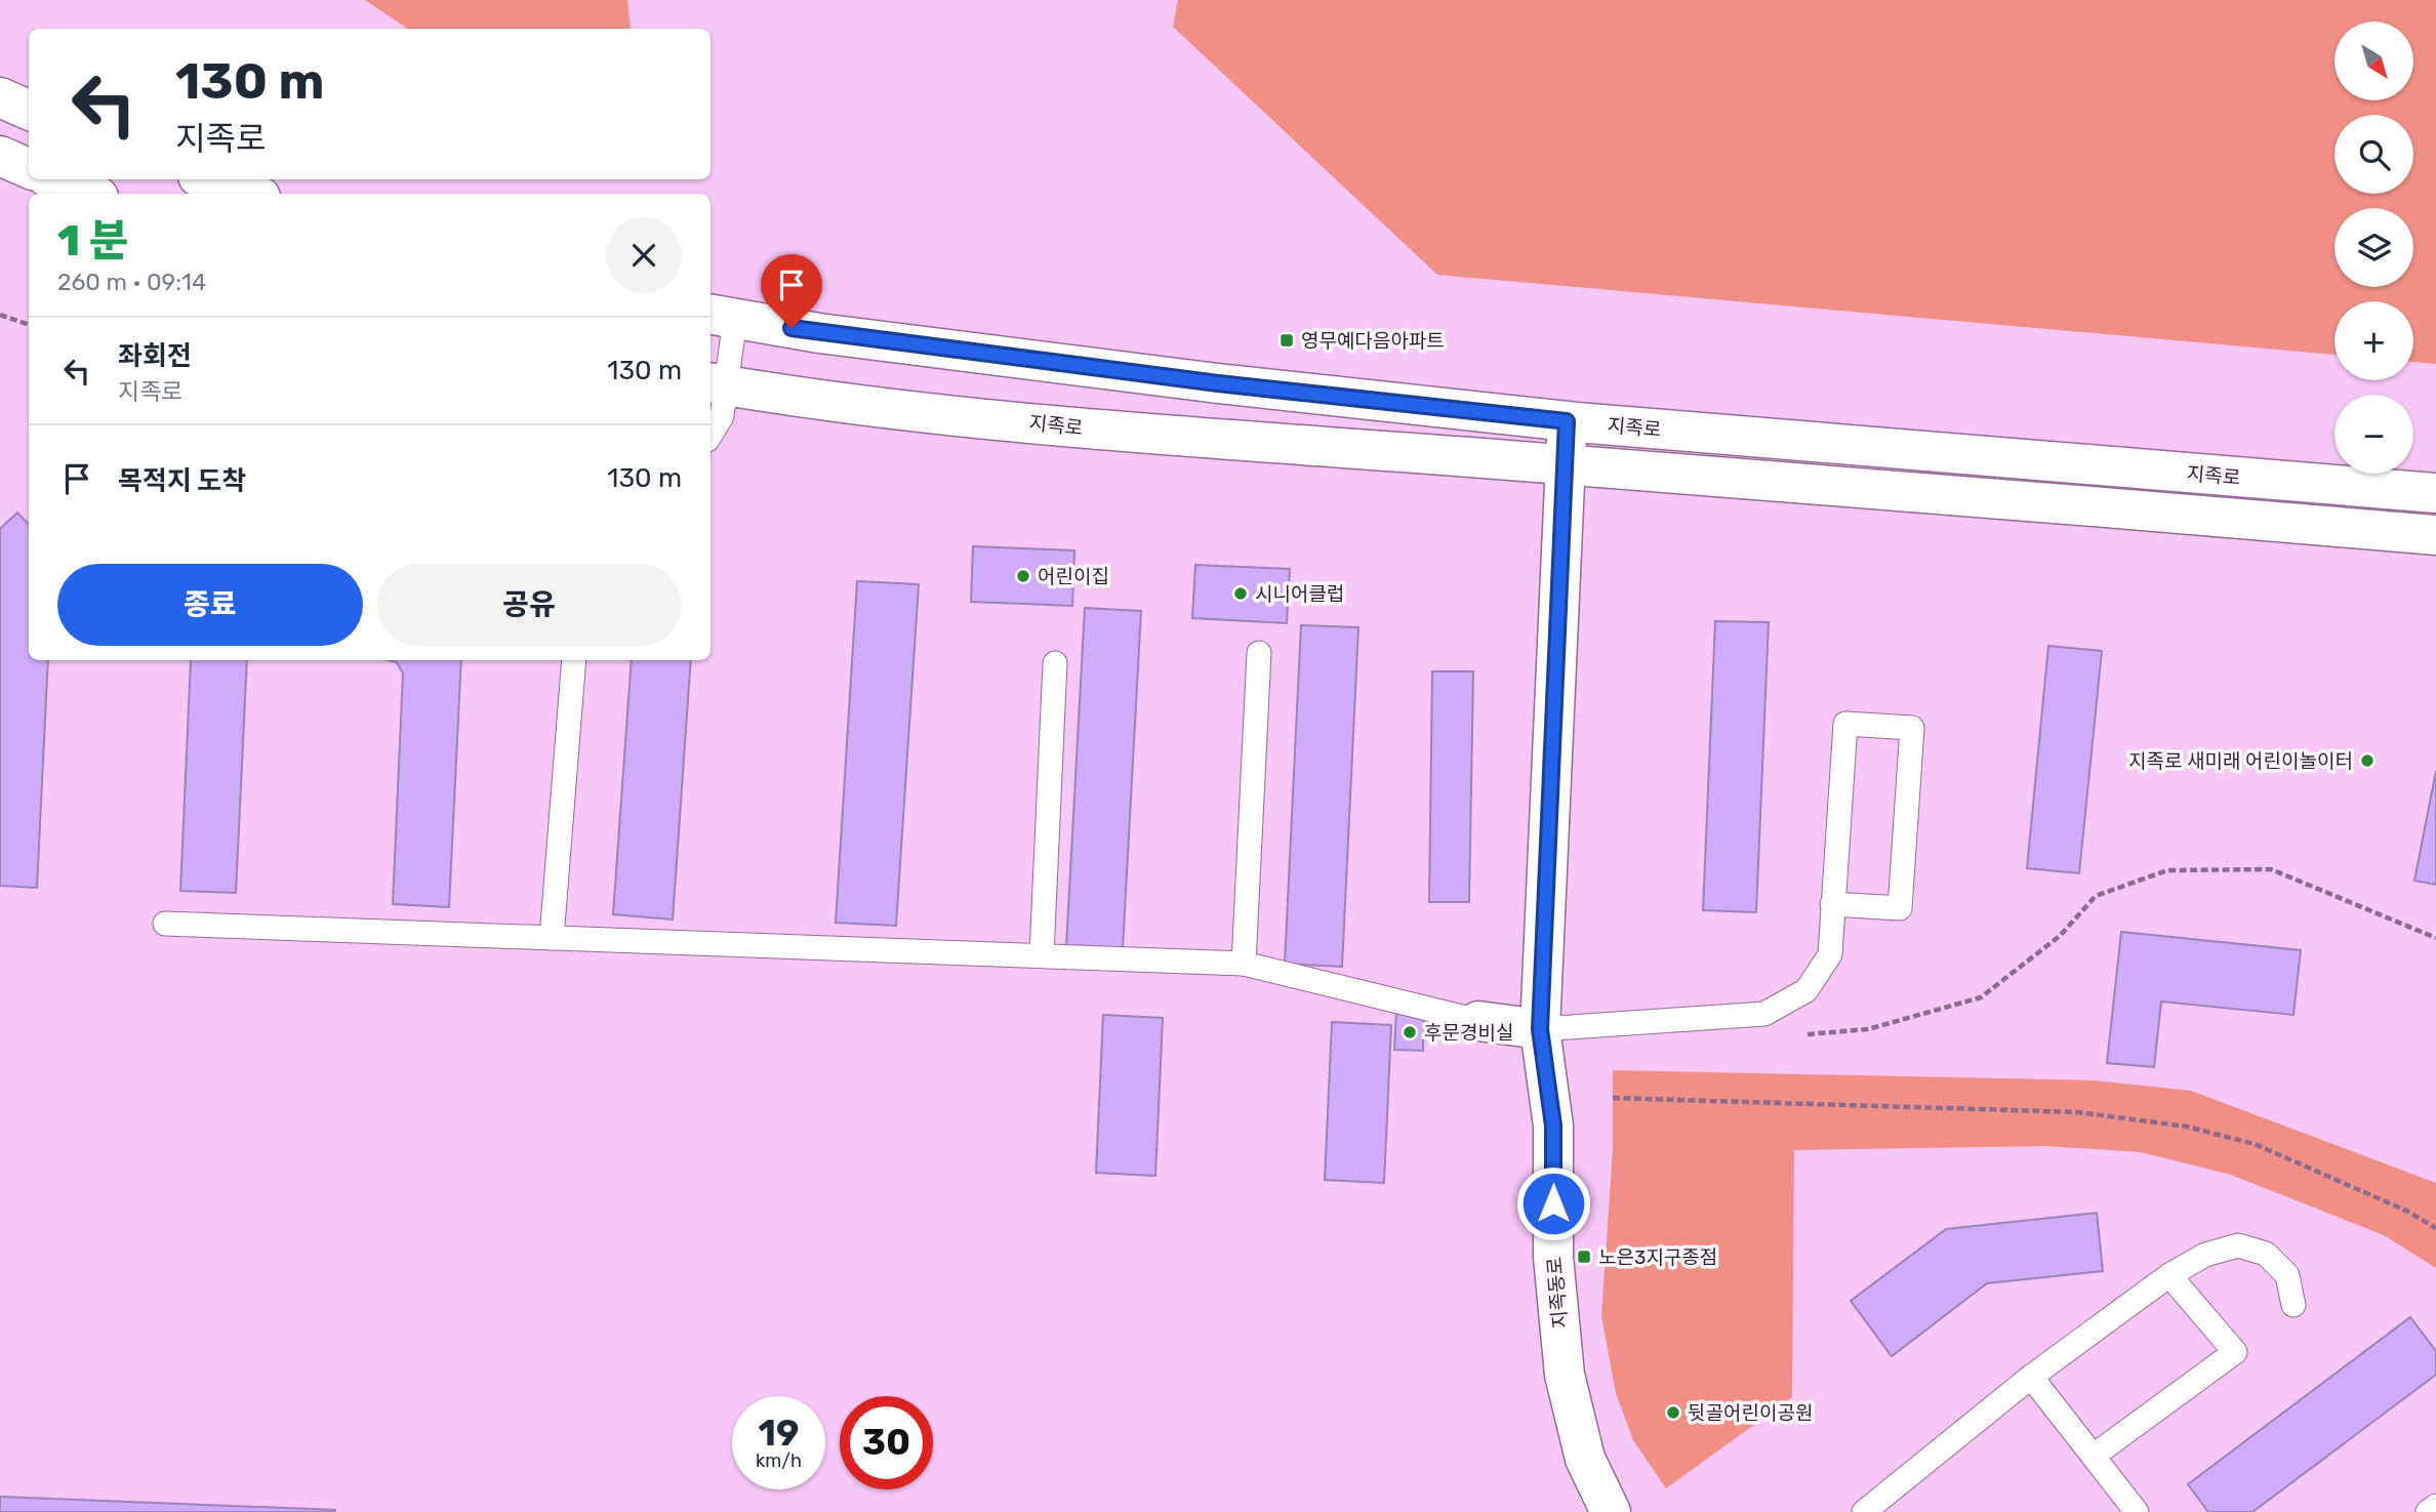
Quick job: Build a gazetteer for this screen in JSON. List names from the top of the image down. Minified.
{"streets":{"street":["지족로","지족동로"]},"crossings":[["지족로","지족동로"]],"places":{"transit":["영무예다음아파트","노은3지구종점"],"other":["어린이집","시니어클럽","지족로 새미래 어린이놀이터","후문경비실","뒷골어린이공원"]},"north":"bottom right","page":{"map_buttons":["+","−"],"turn":["130 m","지족로"],"heading":["1 분","260 m · 09:14"],"list":[{"name":"좌회전","note":"지족로","value":"130 m"},{"name":"목적지 도착","value":"130 m"}],"buttons":["종료","공유"],"speed":"19 km/h","limit":"30"}}
